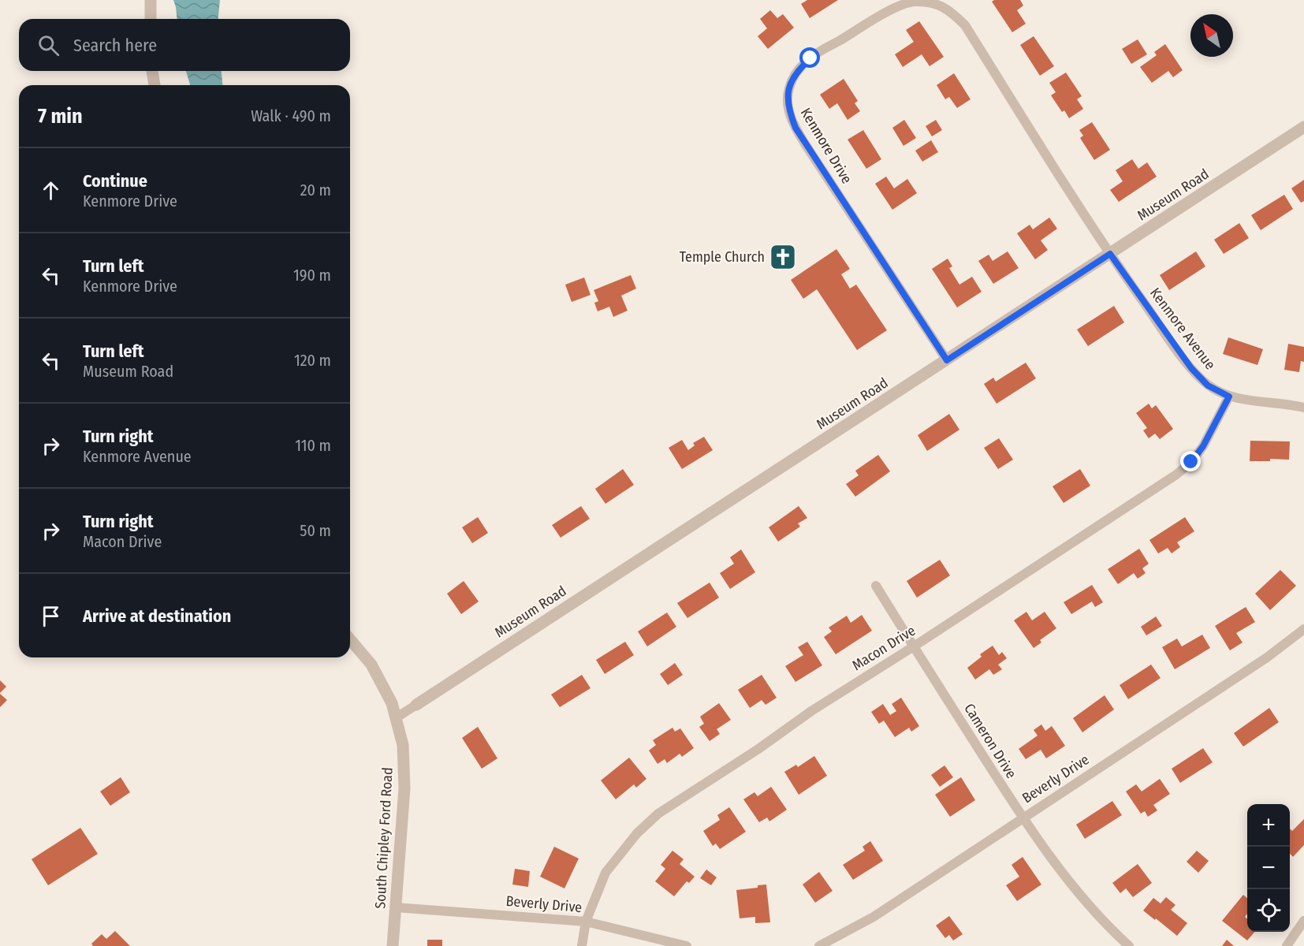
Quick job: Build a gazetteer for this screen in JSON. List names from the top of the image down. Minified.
{"streets":{"street":["Kenmore Drive","Museum Road","Kenmore Avenue","Macon Drive","Cameron Drive","Beverly Drive","South Chipley Ford Road"]},"crossings":[["Kenmore Drive","Museum Road"],["Kenmore Drive","Kenmore Avenue"],["Museum Road","Kenmore Avenue"],["Kenmore Avenue","Macon Drive"],["Macon Drive","Cameron Drive"],["Macon Drive","Beverly Drive"],["Cameron Drive","Beverly Drive"],["Beverly Drive","South Chipley Ford Road"]],"places":{"church":["Temple Church"]},"north":"top left","page":{"search":"Search here","heading":["7 min","Walk · 490 m"],"list":[["Continue","Kenmore Drive","20 m"],["Turn left","Kenmore Drive","190 m"],["Turn left","Museum Road","120 m"],["Turn right","Kenmore Avenue","110 m"],["Turn right","Macon Drive","50 m"],"Arrive at destination"],"map_buttons":["+","−"]}}
